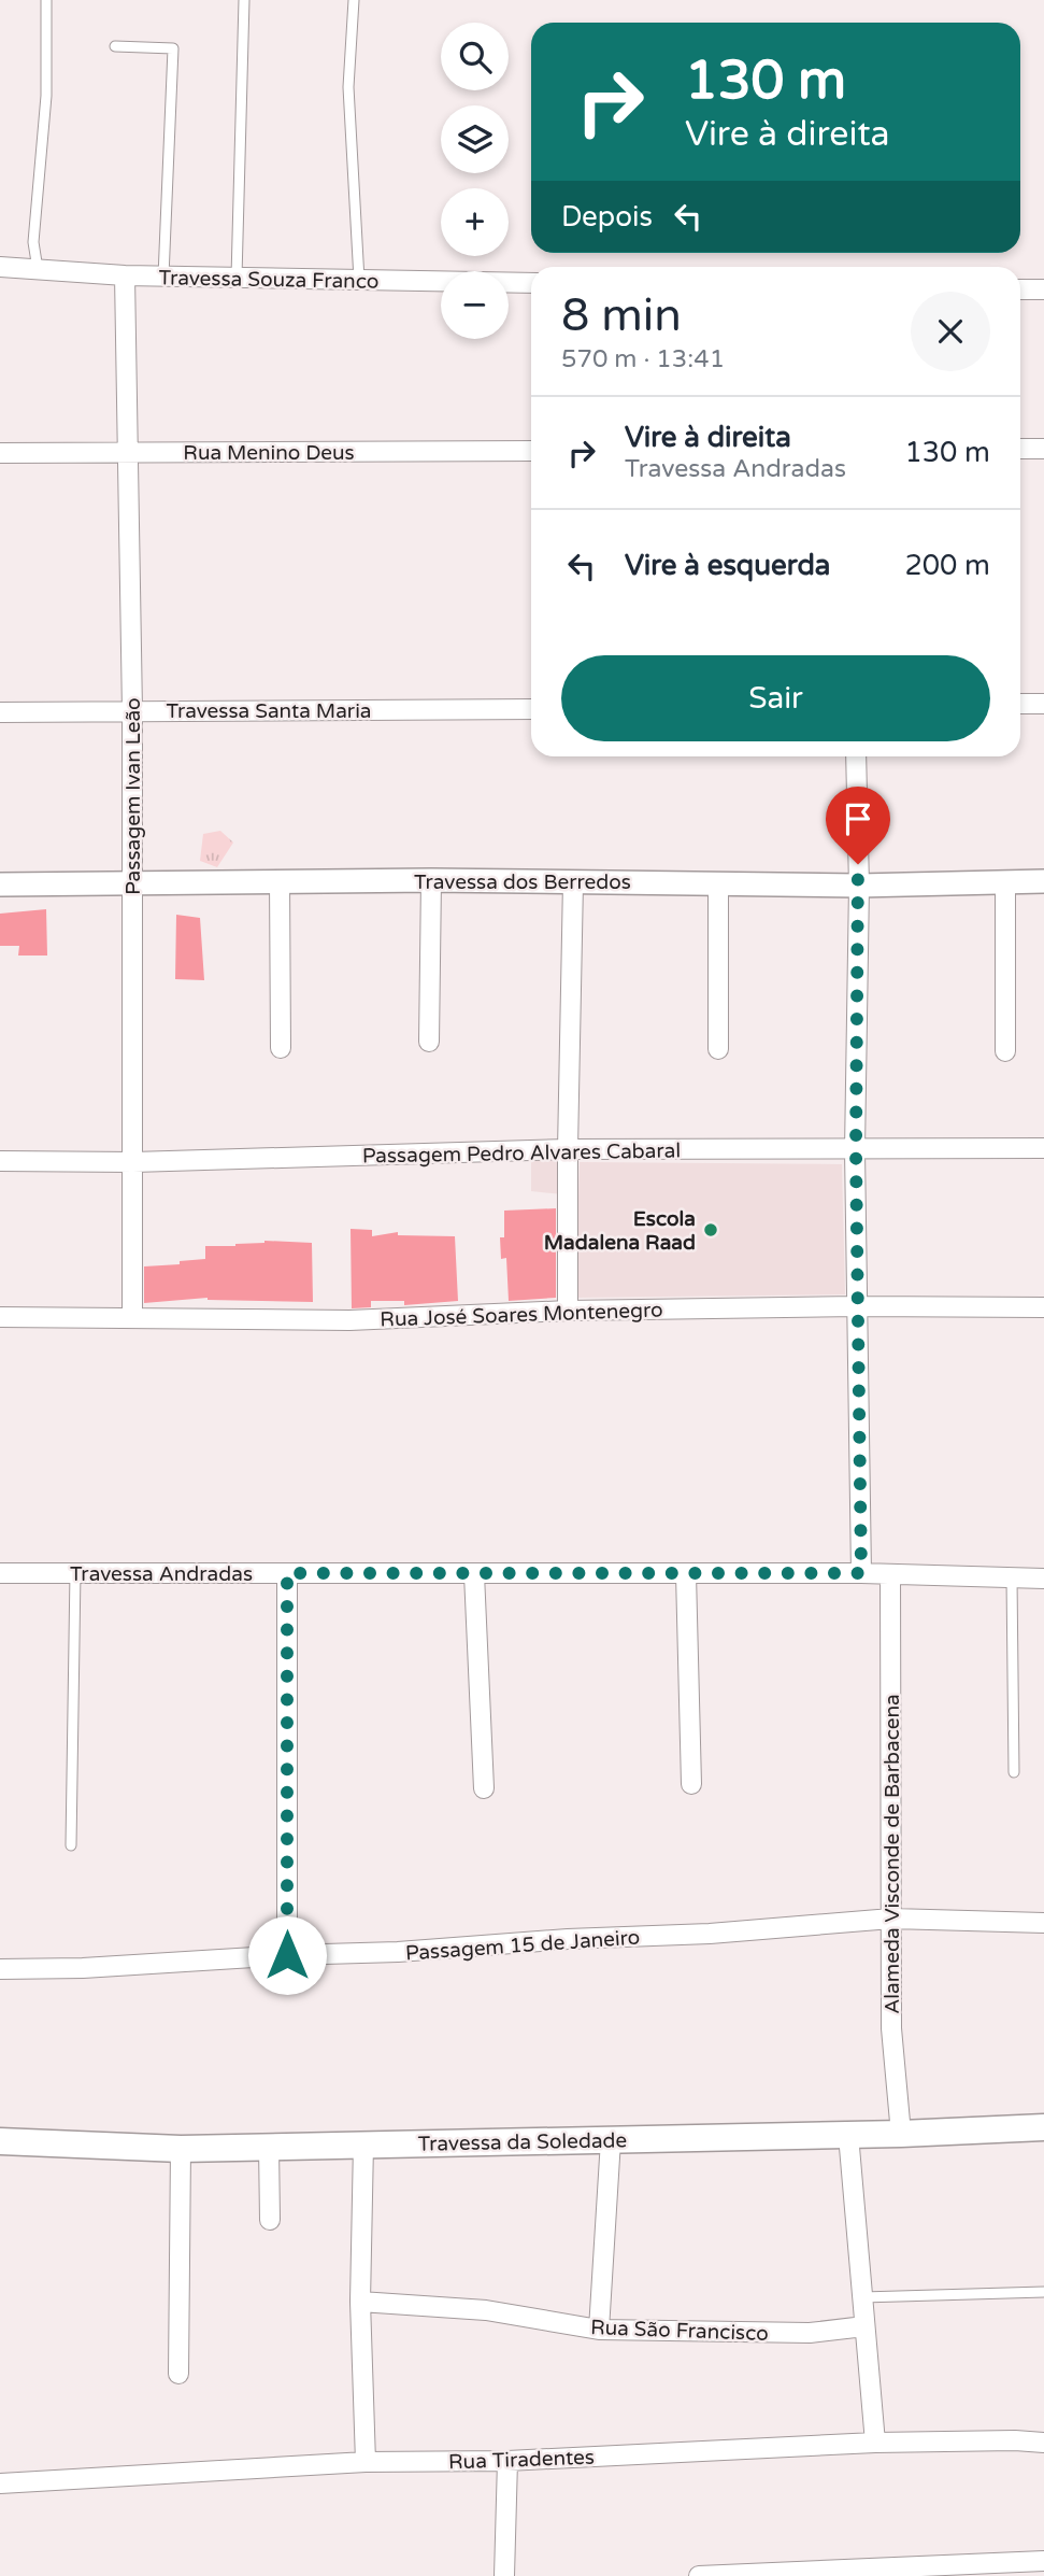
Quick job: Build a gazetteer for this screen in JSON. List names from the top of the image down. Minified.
{"streets":{"main road":["Travessa da Soledade"],"street":["Travessa Souza Franco","Rua Menino Deus","Travessa Santa Maria","Passagem Ivan Leão","Travessa dos Berredos","Passagem Pedro Alvares Cabaral","Rua José Soares Montenegro","Travessa Andradas","Alameda Visconde de Barbacena","Passagem 15 de Janeiro","Rua São Francisco","Rua Tiradentes"]},"crossings":[["Travessa Souza Franco","Passagem Ivan Leão"],["Rua Menino Deus","Passagem Ivan Leão"],["Travessa Santa Maria","Passagem Ivan Leão"],["Passagem Ivan Leão","Travessa dos Berredos"],["Passagem Ivan Leão","Passagem Pedro Alvares Cabaral"],["Passagem Ivan Leão","Rua José Soares Montenegro"],["Travessa Andradas","Alameda Visconde de Barbacena"],["Alameda Visconde de Barbacena","Passagem 15 de Janeiro"],["Alameda Visconde de Barbacena","Travessa da Soledade"]],"places":["Escola Madalena Raad"],"page":{"map_buttons":["+","−"],"turn":["130 m","Vire à direita"],"then":"Depois","heading":["8 min","570 m · 13:41"],"list":[{"name":"Vire à direita","note":"Travessa Andradas","value":"130 m"},{"name":"Vire à esquerda","value":"200 m"}],"buttons":"Sair"}}
